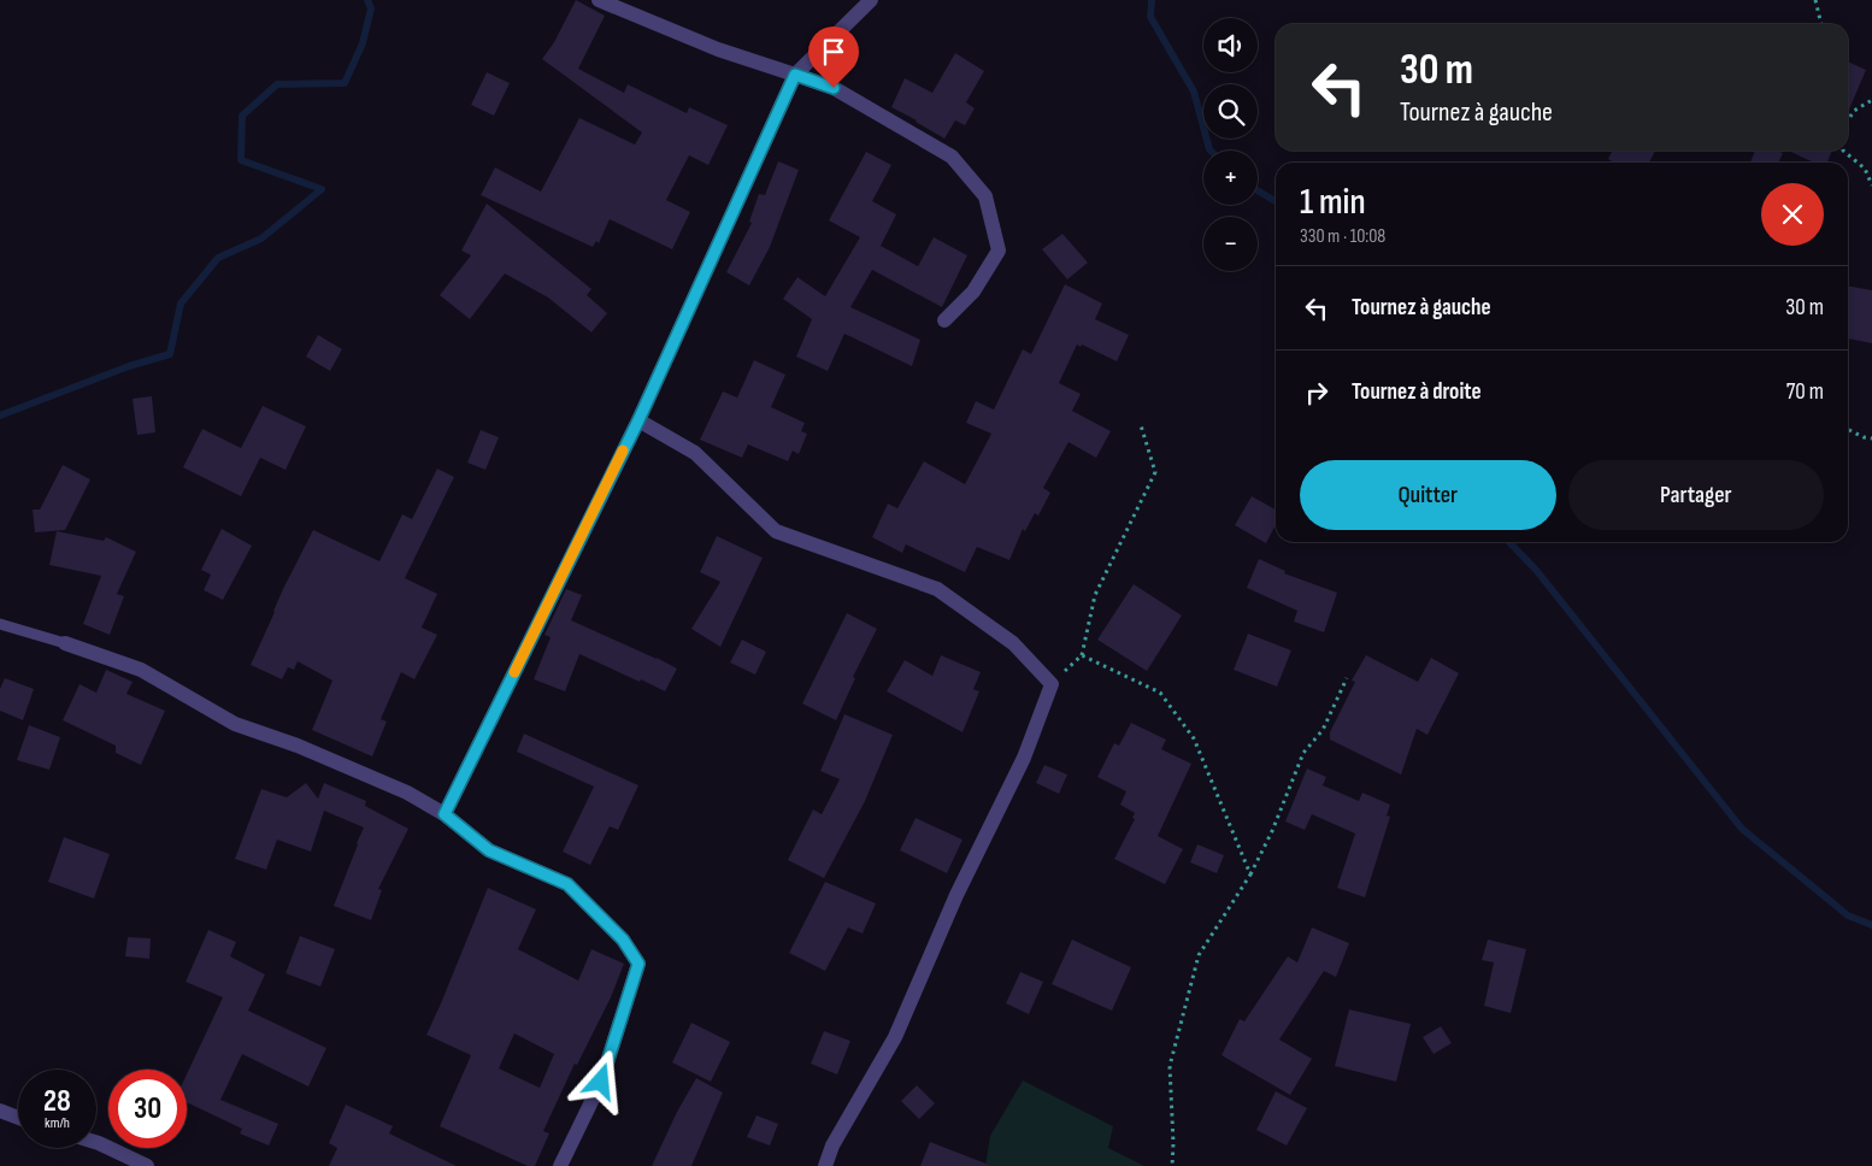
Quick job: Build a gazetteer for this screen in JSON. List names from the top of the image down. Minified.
{"page":{"map_buttons":["+","−"],"turn":["30 m","Tournez à gauche"],"heading":["1 min","330 m · 10:08"],"list":[{"name":"Tournez à gauche","value":"30 m"},{"name":"Tournez à droite","value":"70 m"}],"buttons":["Quitter","Partager"],"speed":"28 km/h","limit":"30"}}
